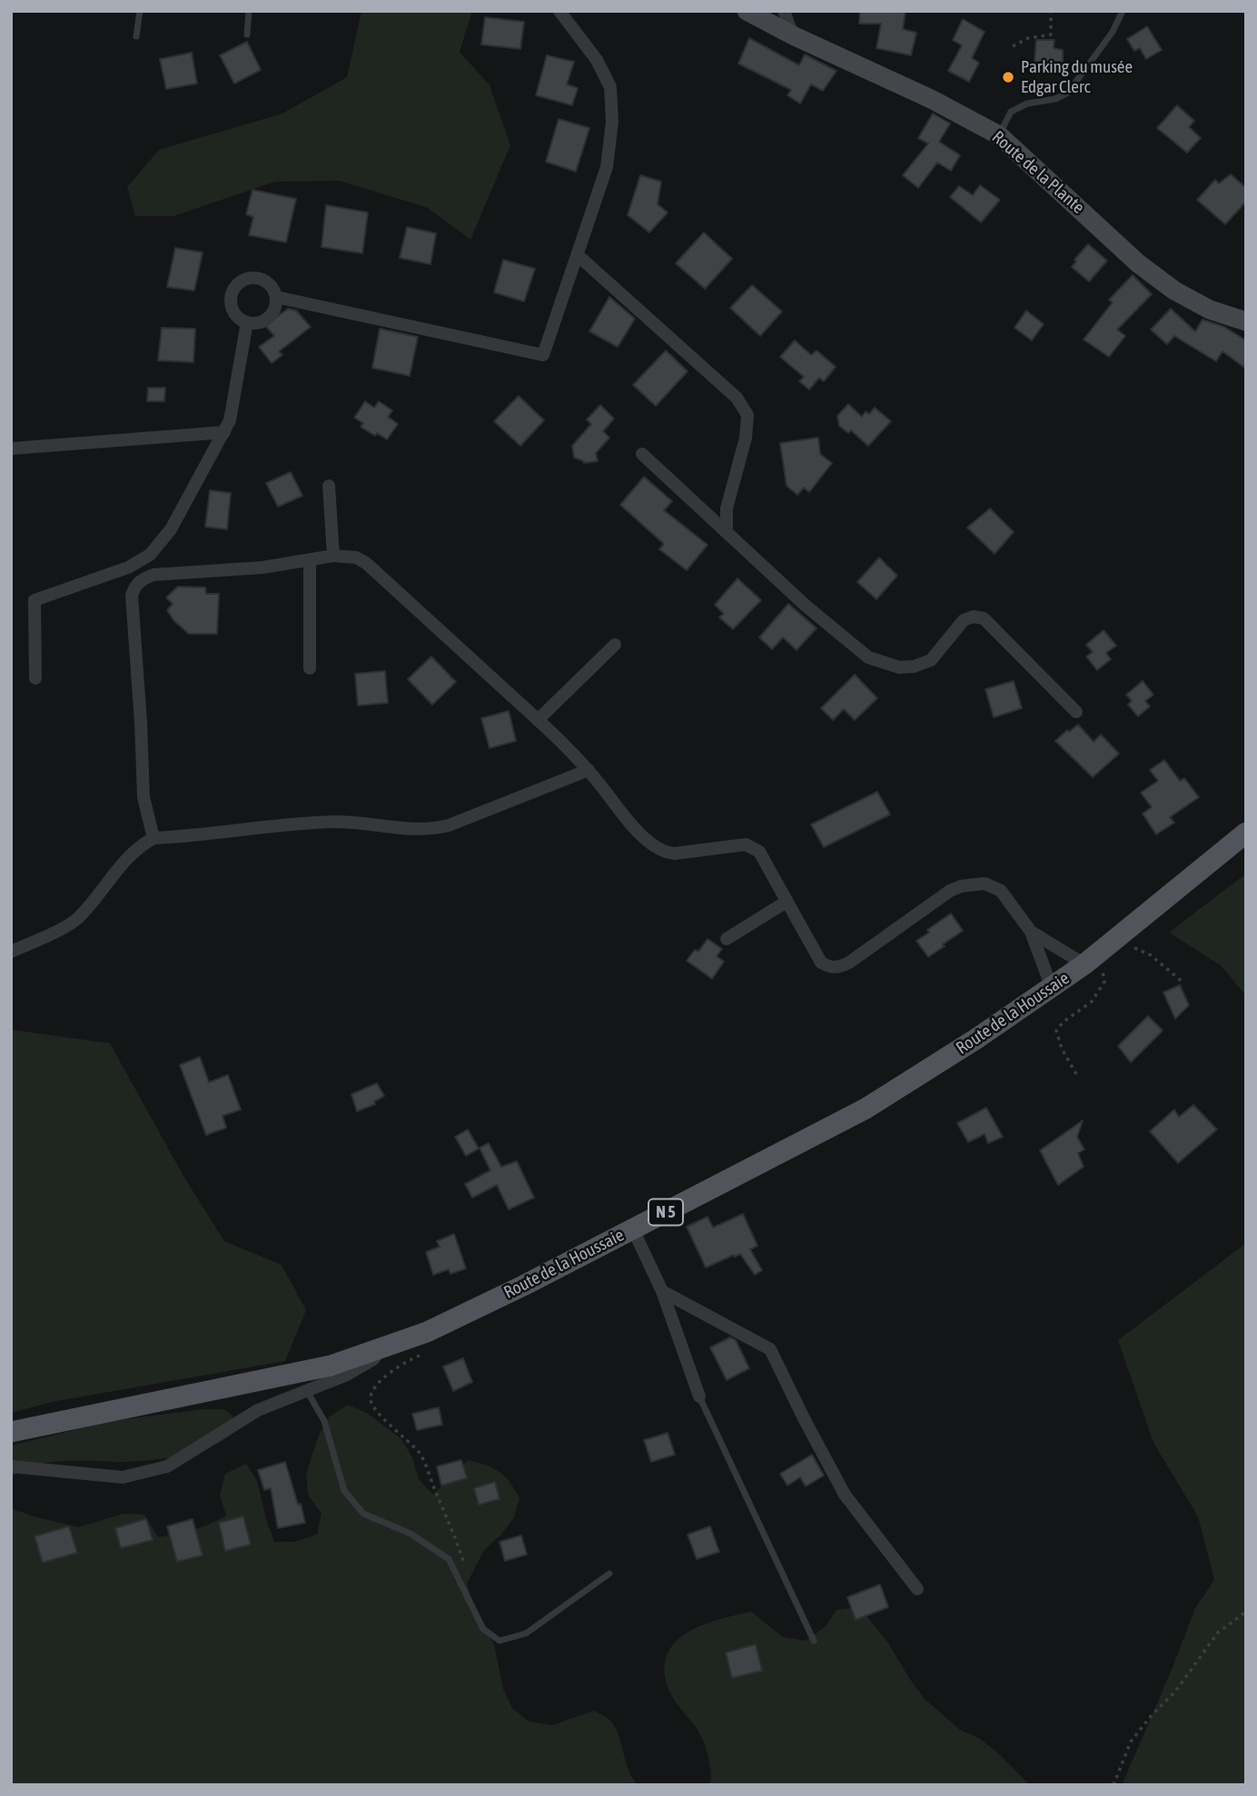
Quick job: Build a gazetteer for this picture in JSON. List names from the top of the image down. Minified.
{"streets":{"main road":["Route de la Plante","Route de la Houssaie","N 5"]},"places":["Parking du musée Edgar Clerc"]}
